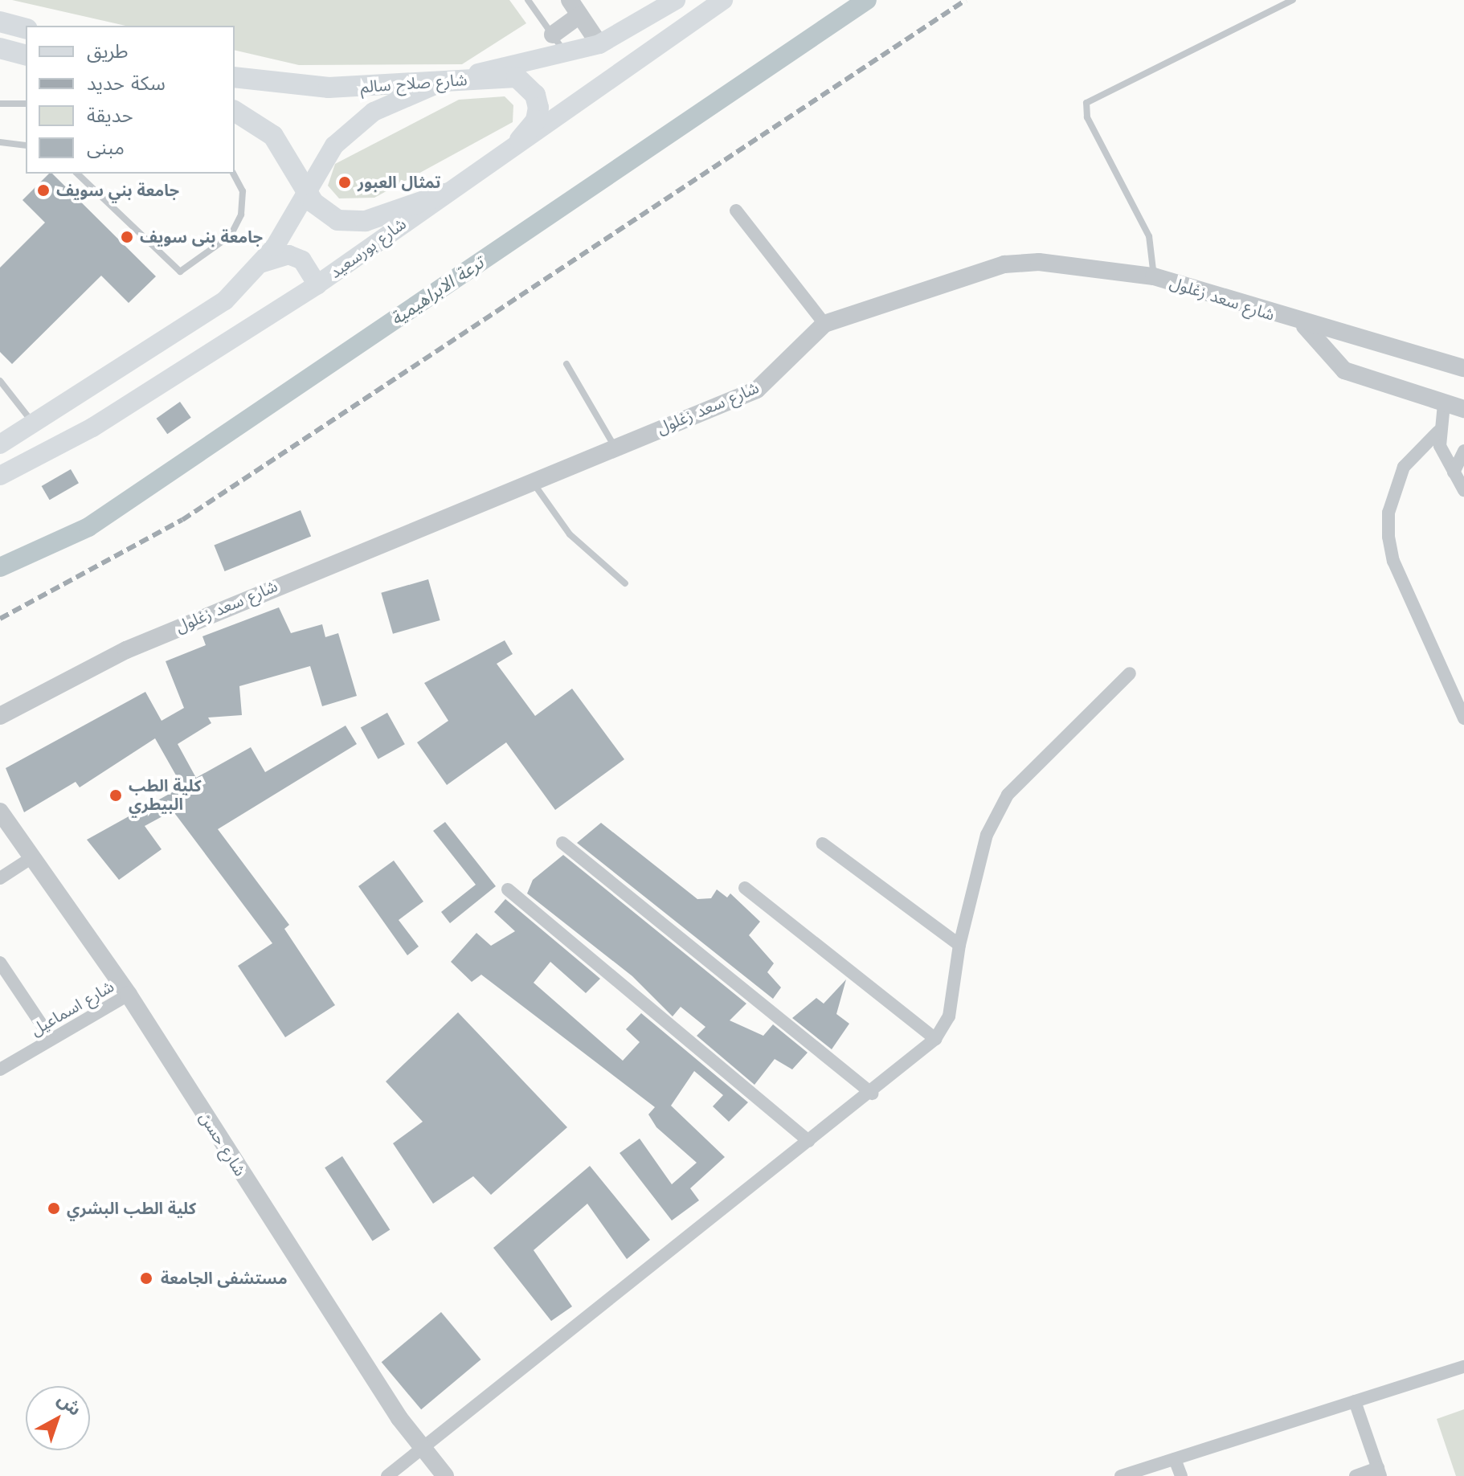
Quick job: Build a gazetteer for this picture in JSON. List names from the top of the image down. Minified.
{"streets":{"main road":["شارع صلاح سالم","شارع بورسعيد"],"street":["شارع سعد زغلول","شارع اسماعيل","شارع حسن"]},"crossings":[["شارع صلاح سالم","شارع بورسعيد"],["شارع اسماعيل","شارع حسن"]],"water":["ترعة الابراهيمية"],"places":["تمثال العبور","جامعة بني سويف","جامعة بنى سويف","كلية الطب البيطري","كلية الطب البشري","مستشفى الجامعة"],"legend":["طريق","سكة حديد","حديقة","مبنى"],"north":"top right"}
